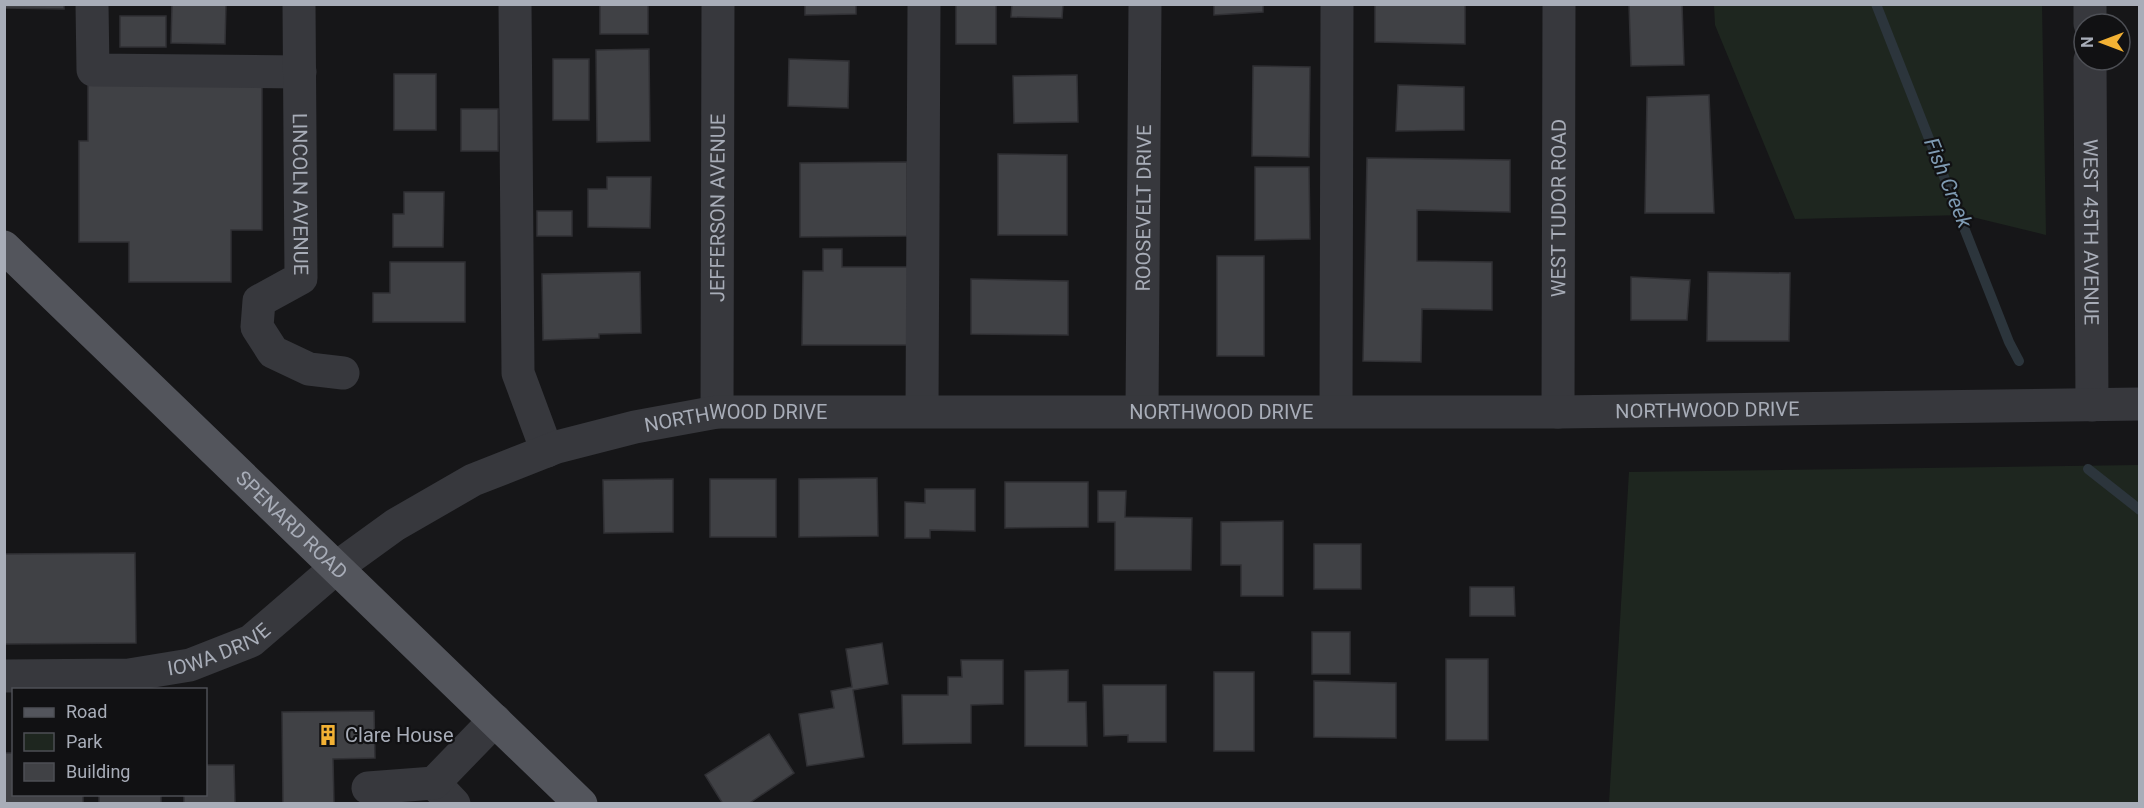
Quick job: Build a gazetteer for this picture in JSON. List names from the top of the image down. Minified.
{"streets":{"main road":["SPENARD ROAD"],"street":["LINCOLN AVENUE","ROOSEVELT DRIVE","JEFFERSON AVENUE","WEST TUDOR ROAD","WEST 45TH AVENUE","NORTHWOOD DRIVE","IOWA DRIVE"]},"crossings":[["ROOSEVELT DRIVE","NORTHWOOD DRIVE"],["JEFFERSON AVENUE","NORTHWOOD DRIVE"],["WEST TUDOR ROAD","NORTHWOOD DRIVE"],["WEST 45TH AVENUE","NORTHWOOD DRIVE"],["NORTHWOOD DRIVE","SPENARD ROAD"],["NORTHWOOD DRIVE","IOWA DRIVE"],["SPENARD ROAD","IOWA DRIVE"]],"water":["Fish Creek"],"places":{"building":["Clare House"]},"legend":["Road","Park","Building"],"north":"left"}
